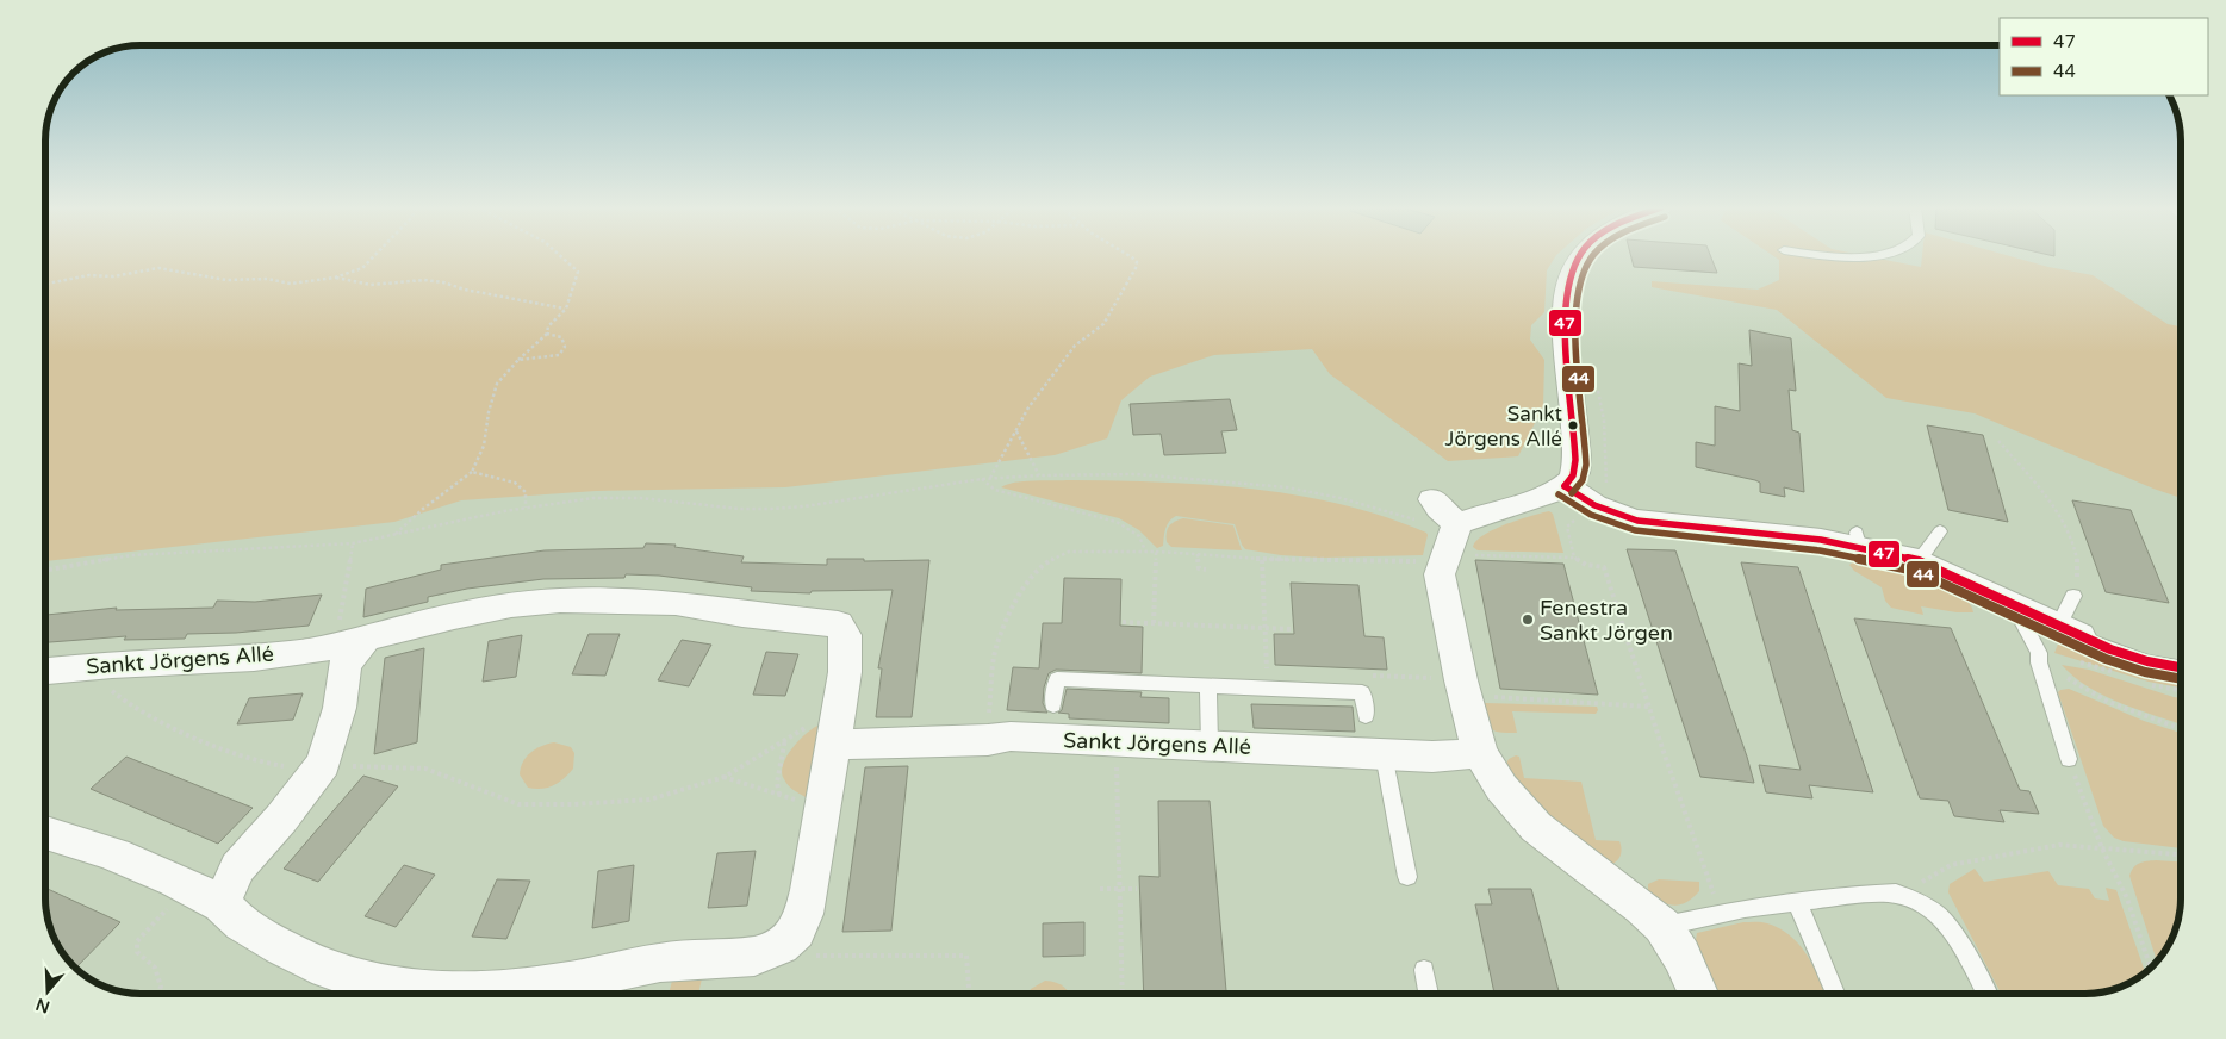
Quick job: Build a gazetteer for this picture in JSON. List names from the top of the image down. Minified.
{"streets":{"street":["Sankt Jörgens Allé"]},"places":["Sankt Jörgens Allé","Fenestra Sankt Jörgen"],"lines":["transit line 47","transit line 44"],"legend":["47","44"],"north":"bottom"}
